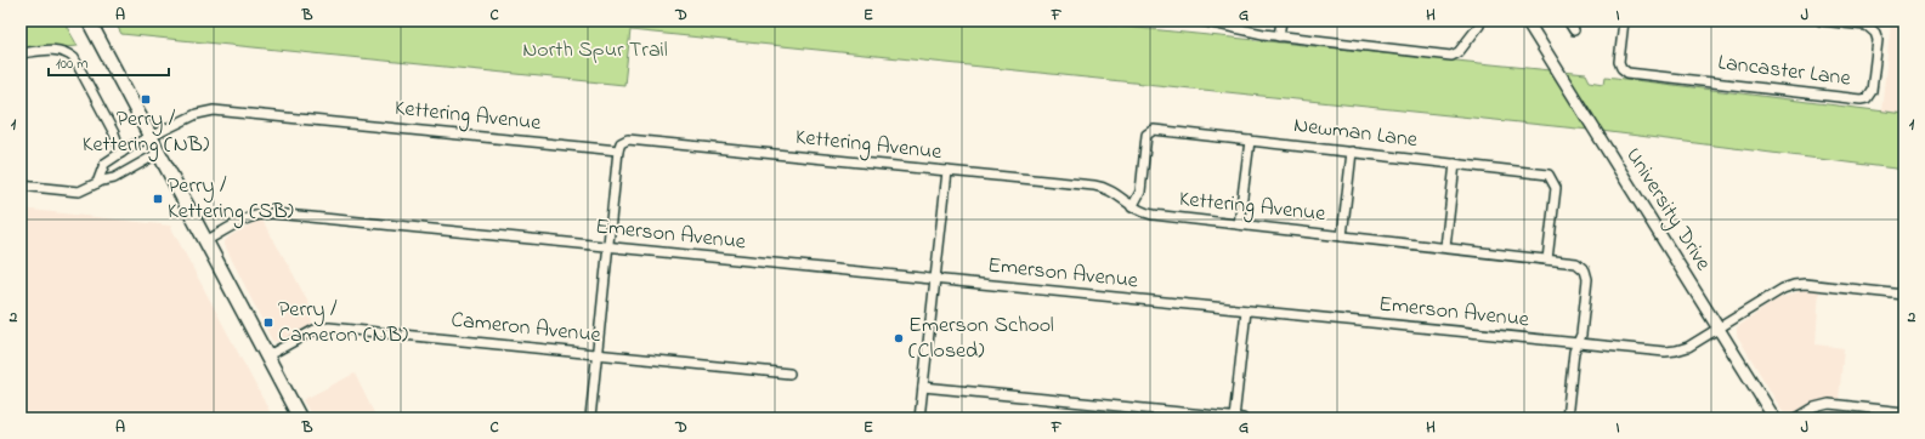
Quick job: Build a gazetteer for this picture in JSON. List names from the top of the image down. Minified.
{"streets":{"main road":["University Drive"],"street":["Lancaster Lane","Kettering Avenue","Newman Lane","Emerson Avenue","Cameron Avenue"]},"crossings":[["Kettering Avenue","Newman Lane"],["Kettering Avenue","Emerson Avenue"],["University Drive","Emerson Avenue"]],"parks":["North Spur Trail"],"places":{"transit":["Perry / Kettering (NB)","Perry / Kettering (SB)","Perry / Cameron (NB)"],"other":["Emerson School (Closed)"]},"scale_bar":"100 m","grid":{"columns":["A","B","C","D","E","F","G","H","I","J"],"rows":["1","2"]}}
